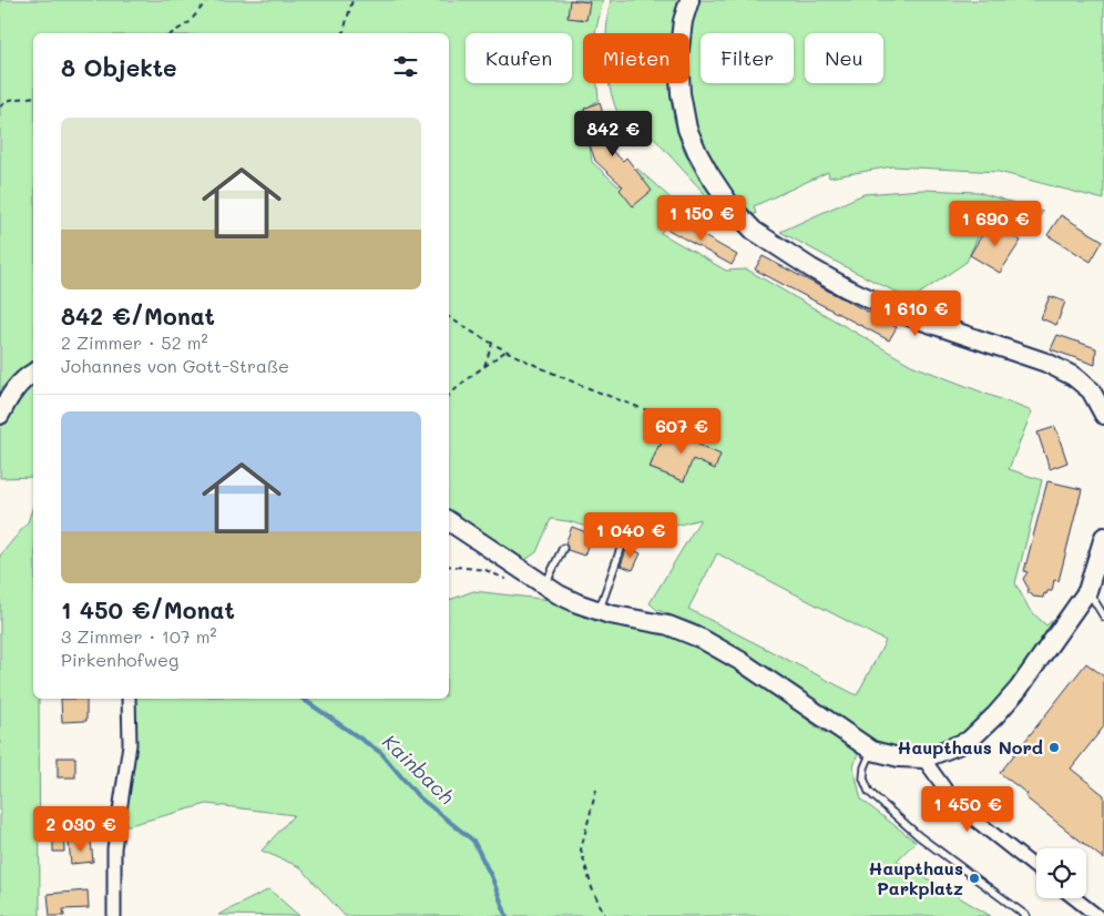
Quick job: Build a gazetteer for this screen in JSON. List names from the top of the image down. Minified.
{"water":["Kainbach"],"places":["Haupthaus Nord","Haupthaus Parkplatz"],"page":{"chip":["Kaufen","Mieten","Filter","Neu"],"heading":"8 Objekte","list":[{"name":"842 €/Monat","note":"2 Zimmer · 52 m² · Johannes von Gott-Straße"},{"name":"1 450 €/Monat","note":"3 Zimmer · 107 m² · Pirkenhofweg"}],"price":["842 €","1 150 €","1 690 €","1 610 €","607 €","1 040 €","1 450 €","2 030 €"]}}
